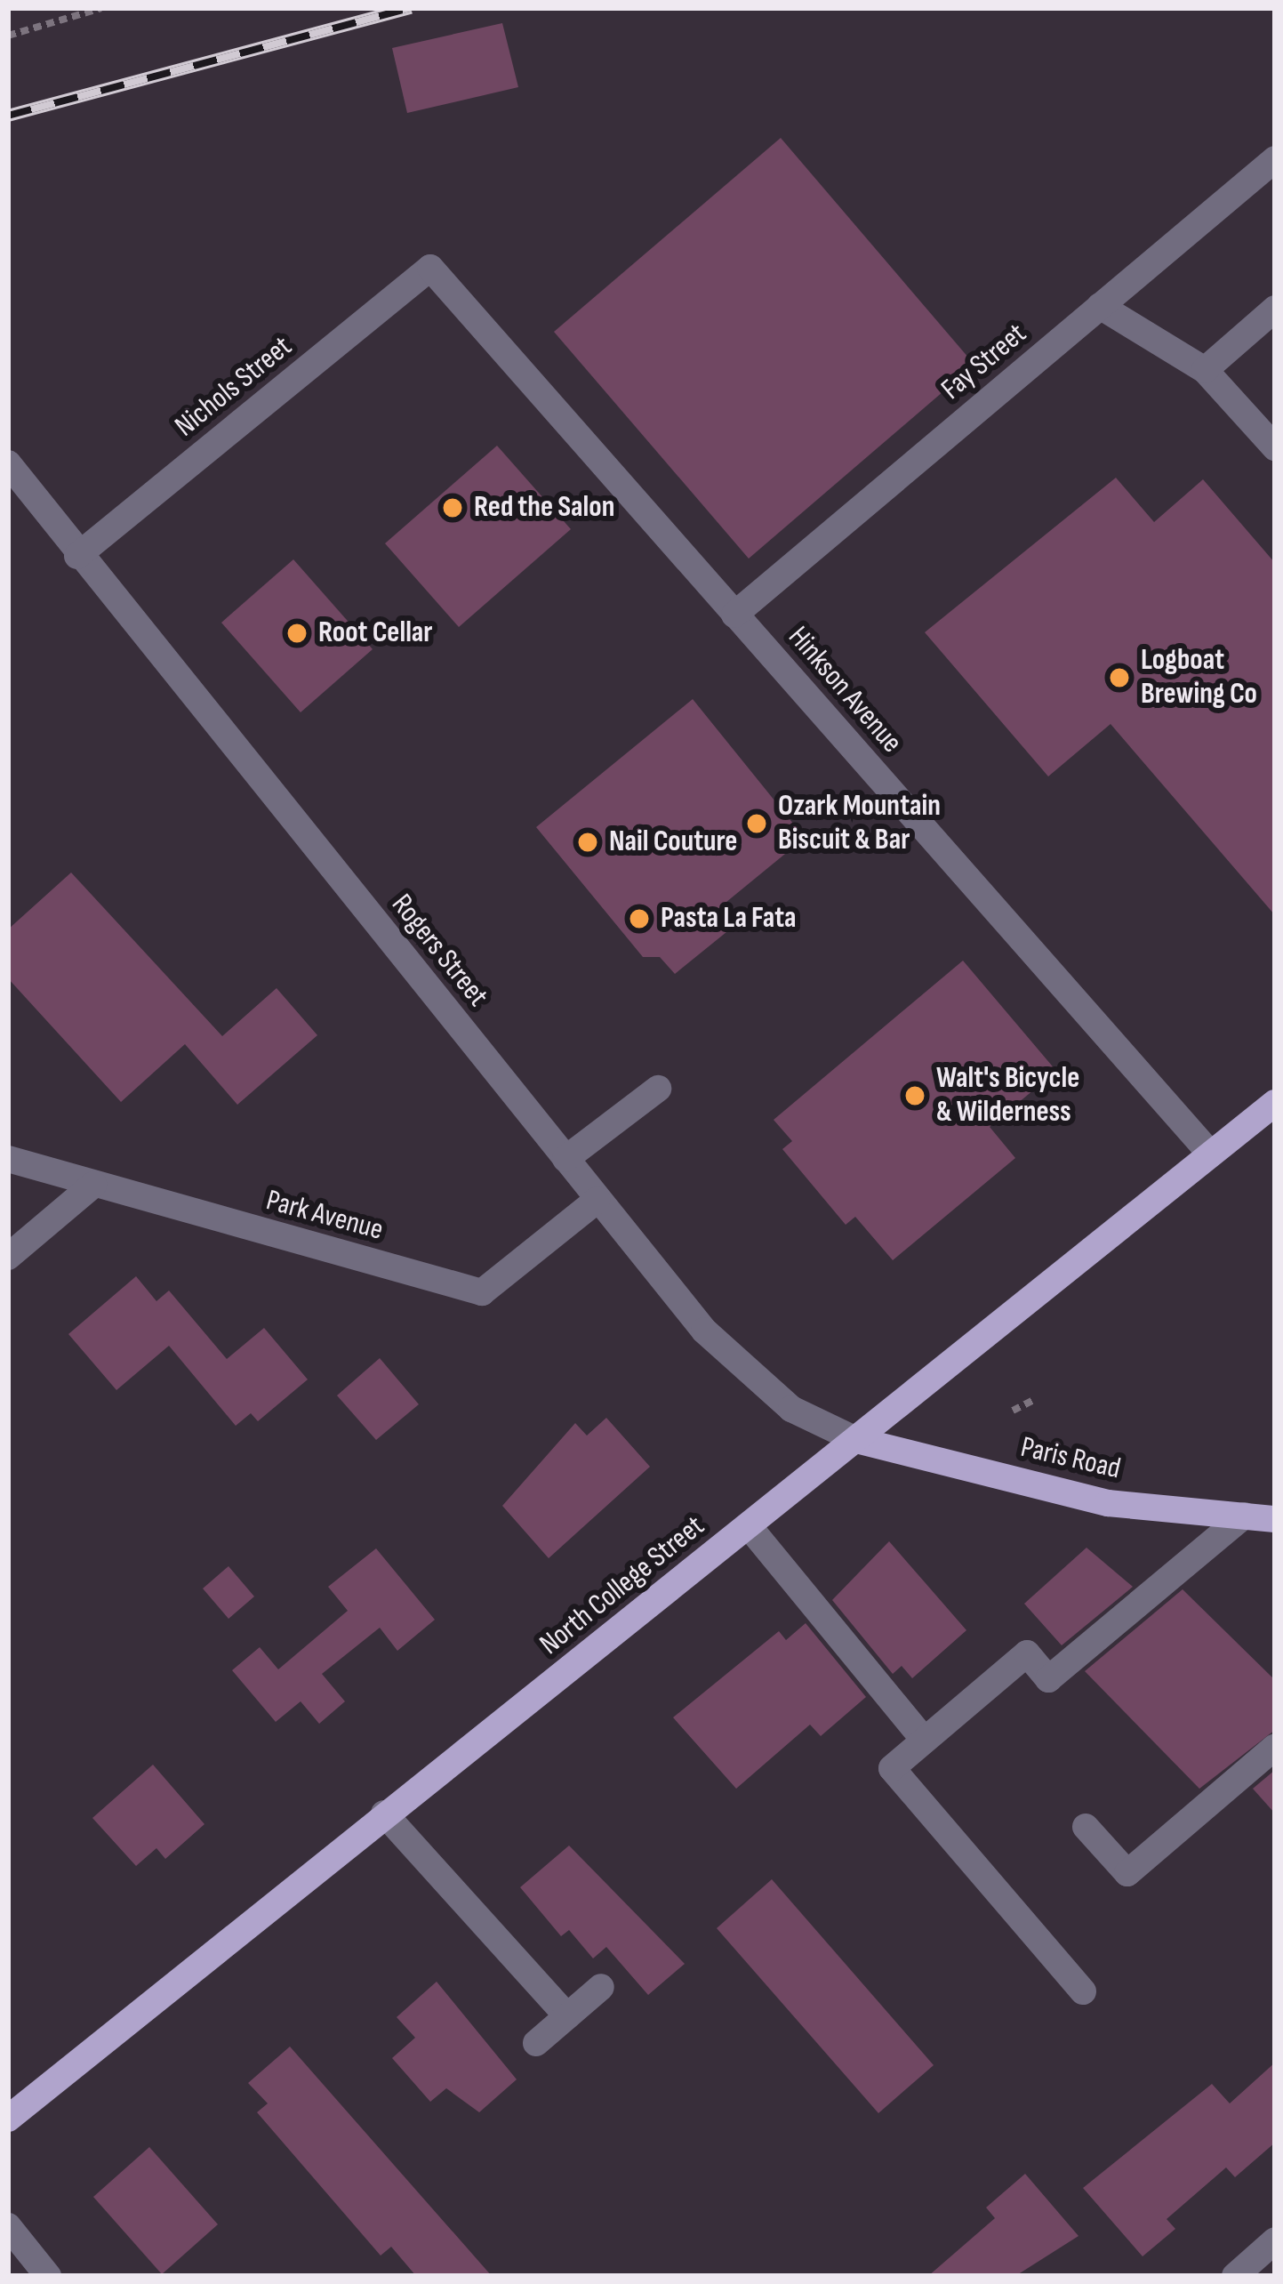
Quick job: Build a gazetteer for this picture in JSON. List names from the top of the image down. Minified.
{"streets":{"main road":["Paris Road","North College Street"],"street":["Fay Street","Nichols Street","Hinkson Avenue","Rogers Street","Park Avenue"]},"crossings":[["Fay Street","Hinkson Avenue"],["Nichols Street","Hinkson Avenue"],["Nichols Street","Rogers Street"],["Hinkson Avenue","North College Street"],["Rogers Street","Park Avenue"],["Rogers Street","Paris Road"],["Rogers Street","North College Street"],["Paris Road","North College Street"]],"places":["Red the Salon","Root Cellar","Logboat Brewing Co","Ozark Mountain Biscuit & Bar","Nail Couture","Pasta La Fata","Walt's Bicycle & Wilderness"]}
